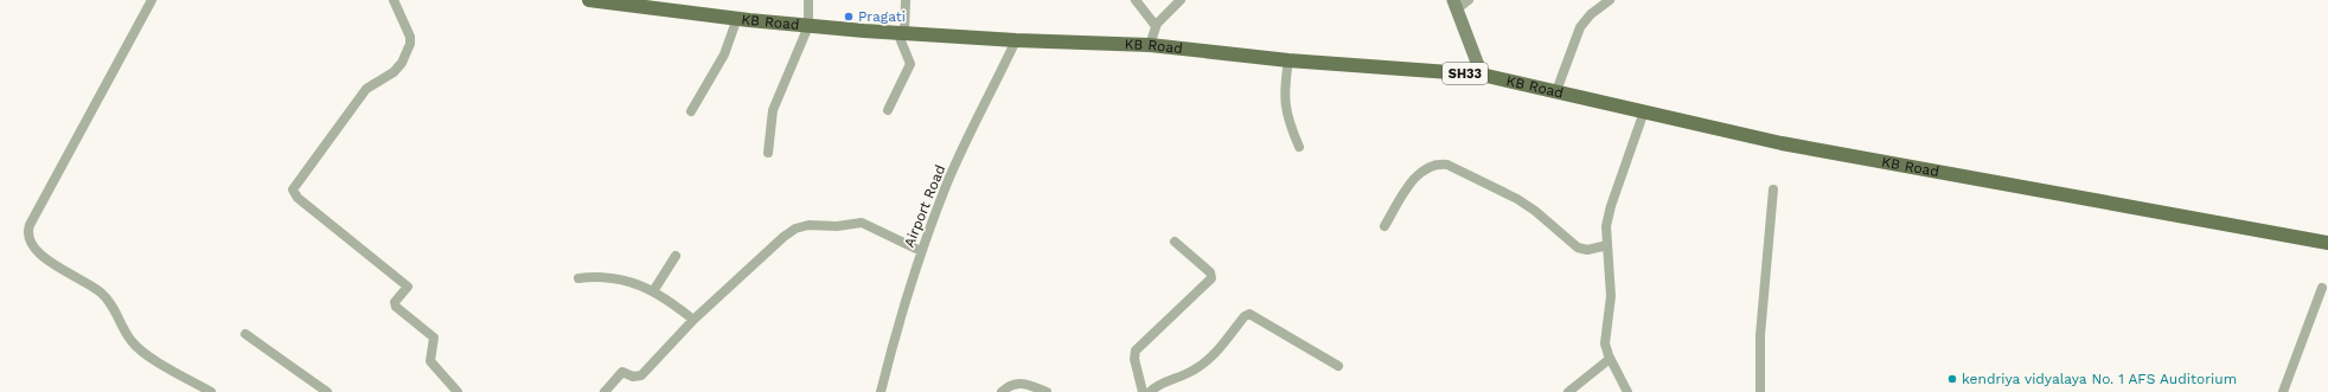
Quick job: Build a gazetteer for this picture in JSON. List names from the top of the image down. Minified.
{"streets":{"main road":["KB Road","SH33"],"street":["Airport Road"]},"crossings":[["KB Road","Airport Road"]],"places":["Pragati","kendriya vidyalaya No. 1 AFS Auditorium"]}
